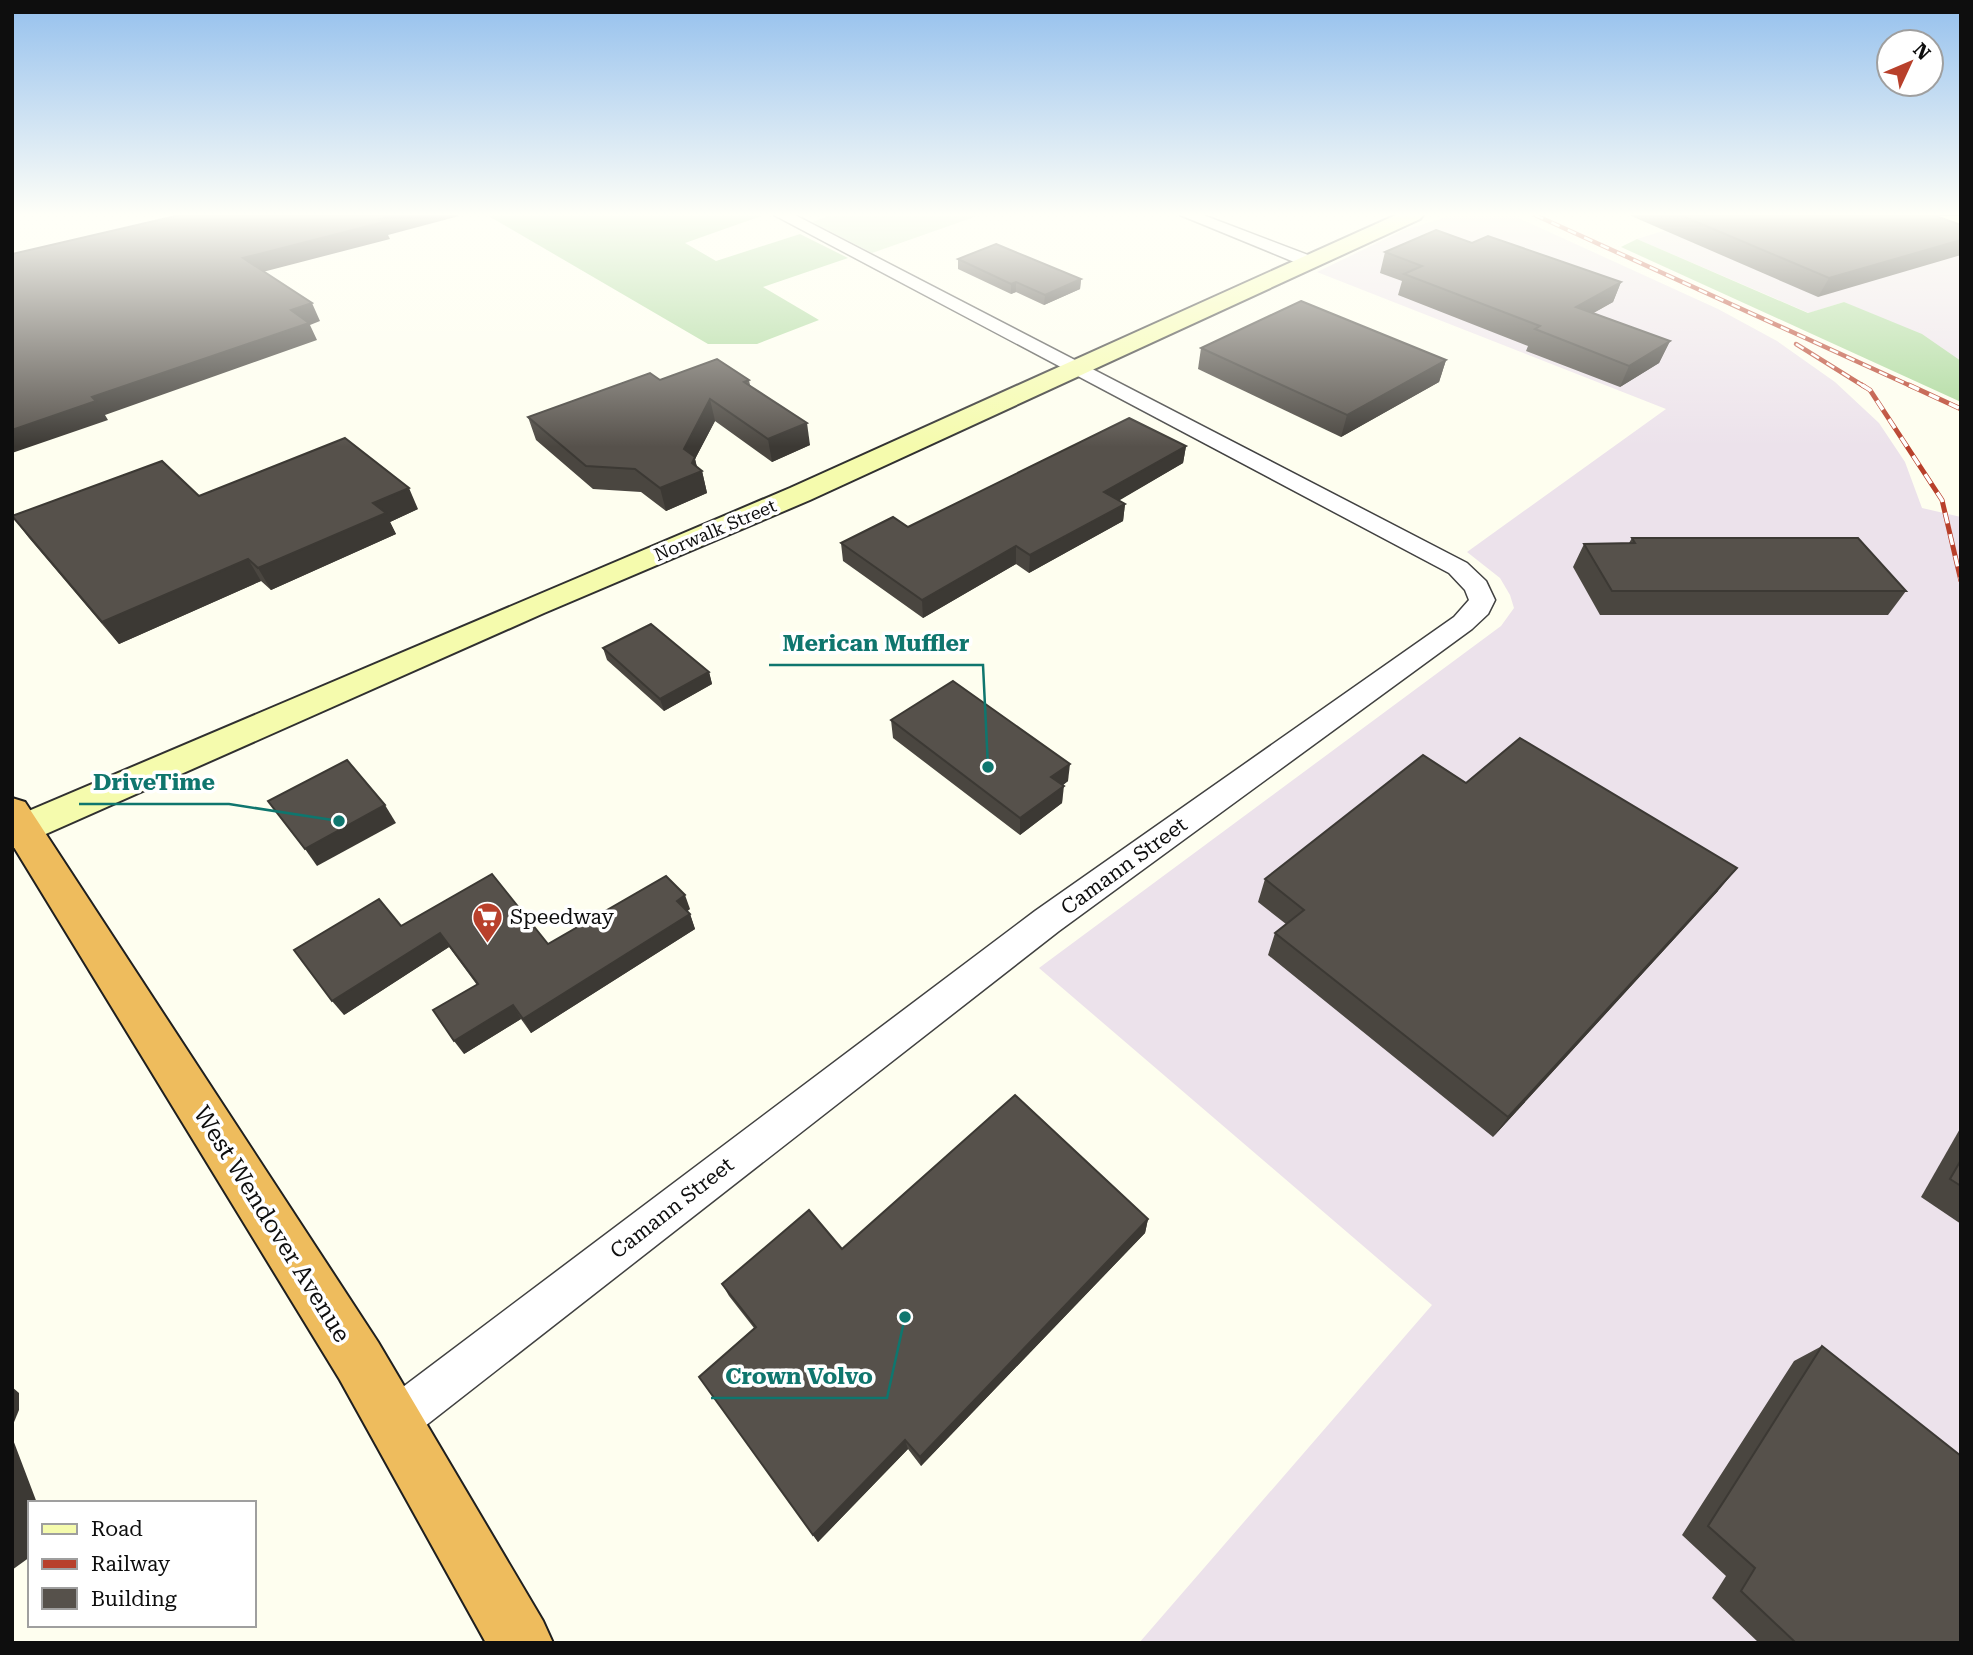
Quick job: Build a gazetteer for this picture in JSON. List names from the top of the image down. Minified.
{"streets":{"highway":["West Wendover Avenue"],"street":["Norwalk Street","Camann Street"]},"crossings":[["Norwalk Street","Camann Street"],["Norwalk Street","West Wendover Avenue"],["Camann Street","West Wendover Avenue"]],"places":{"other":["Merican Muffler","DriveTime","Crown Volvo"],"supermarket":["Speedway"]},"legend":["Road","Railway","Building"],"north":"top right"}
